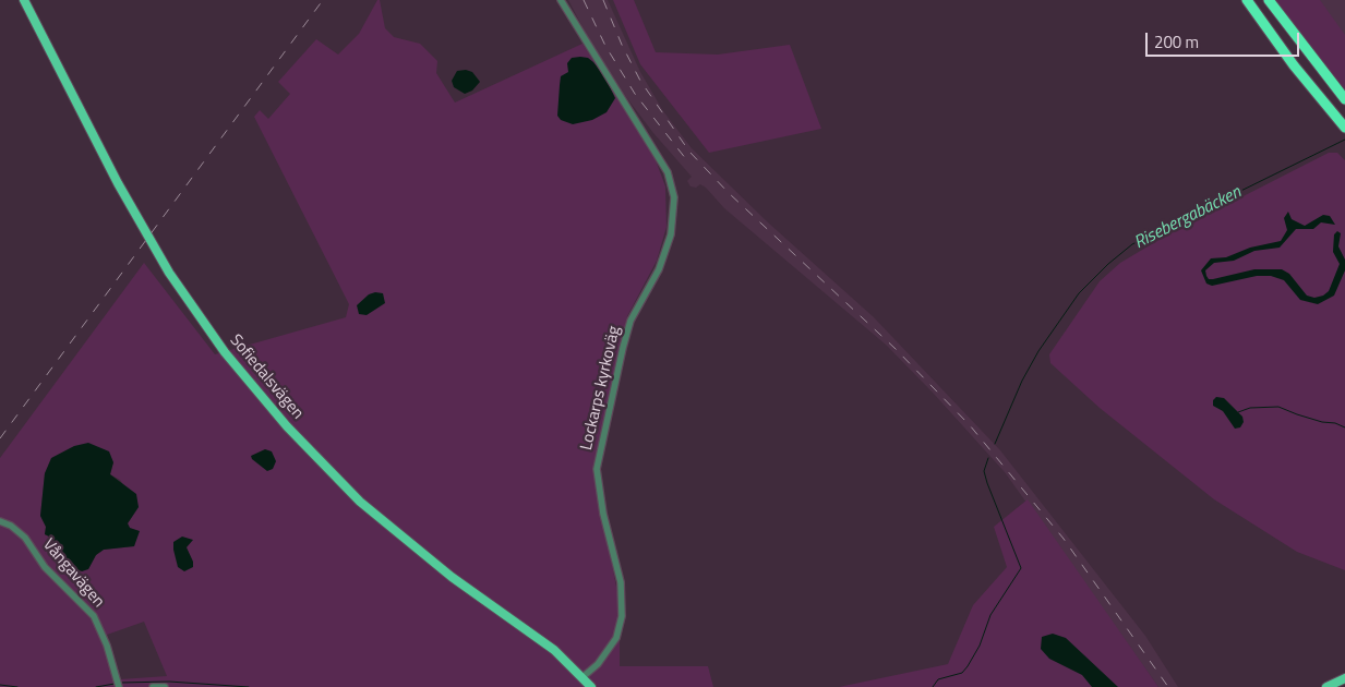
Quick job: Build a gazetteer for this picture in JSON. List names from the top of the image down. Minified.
{"streets":{"main road":["Sofiedalsvägen"],"street":["Lockarps kyrkoväg","Vångavägen"]},"crossings":[["Sofiedalsvägen","Lockarps kyrkoväg"]],"water":["Risebergabäcken"],"scale_bar":"200 m"}
